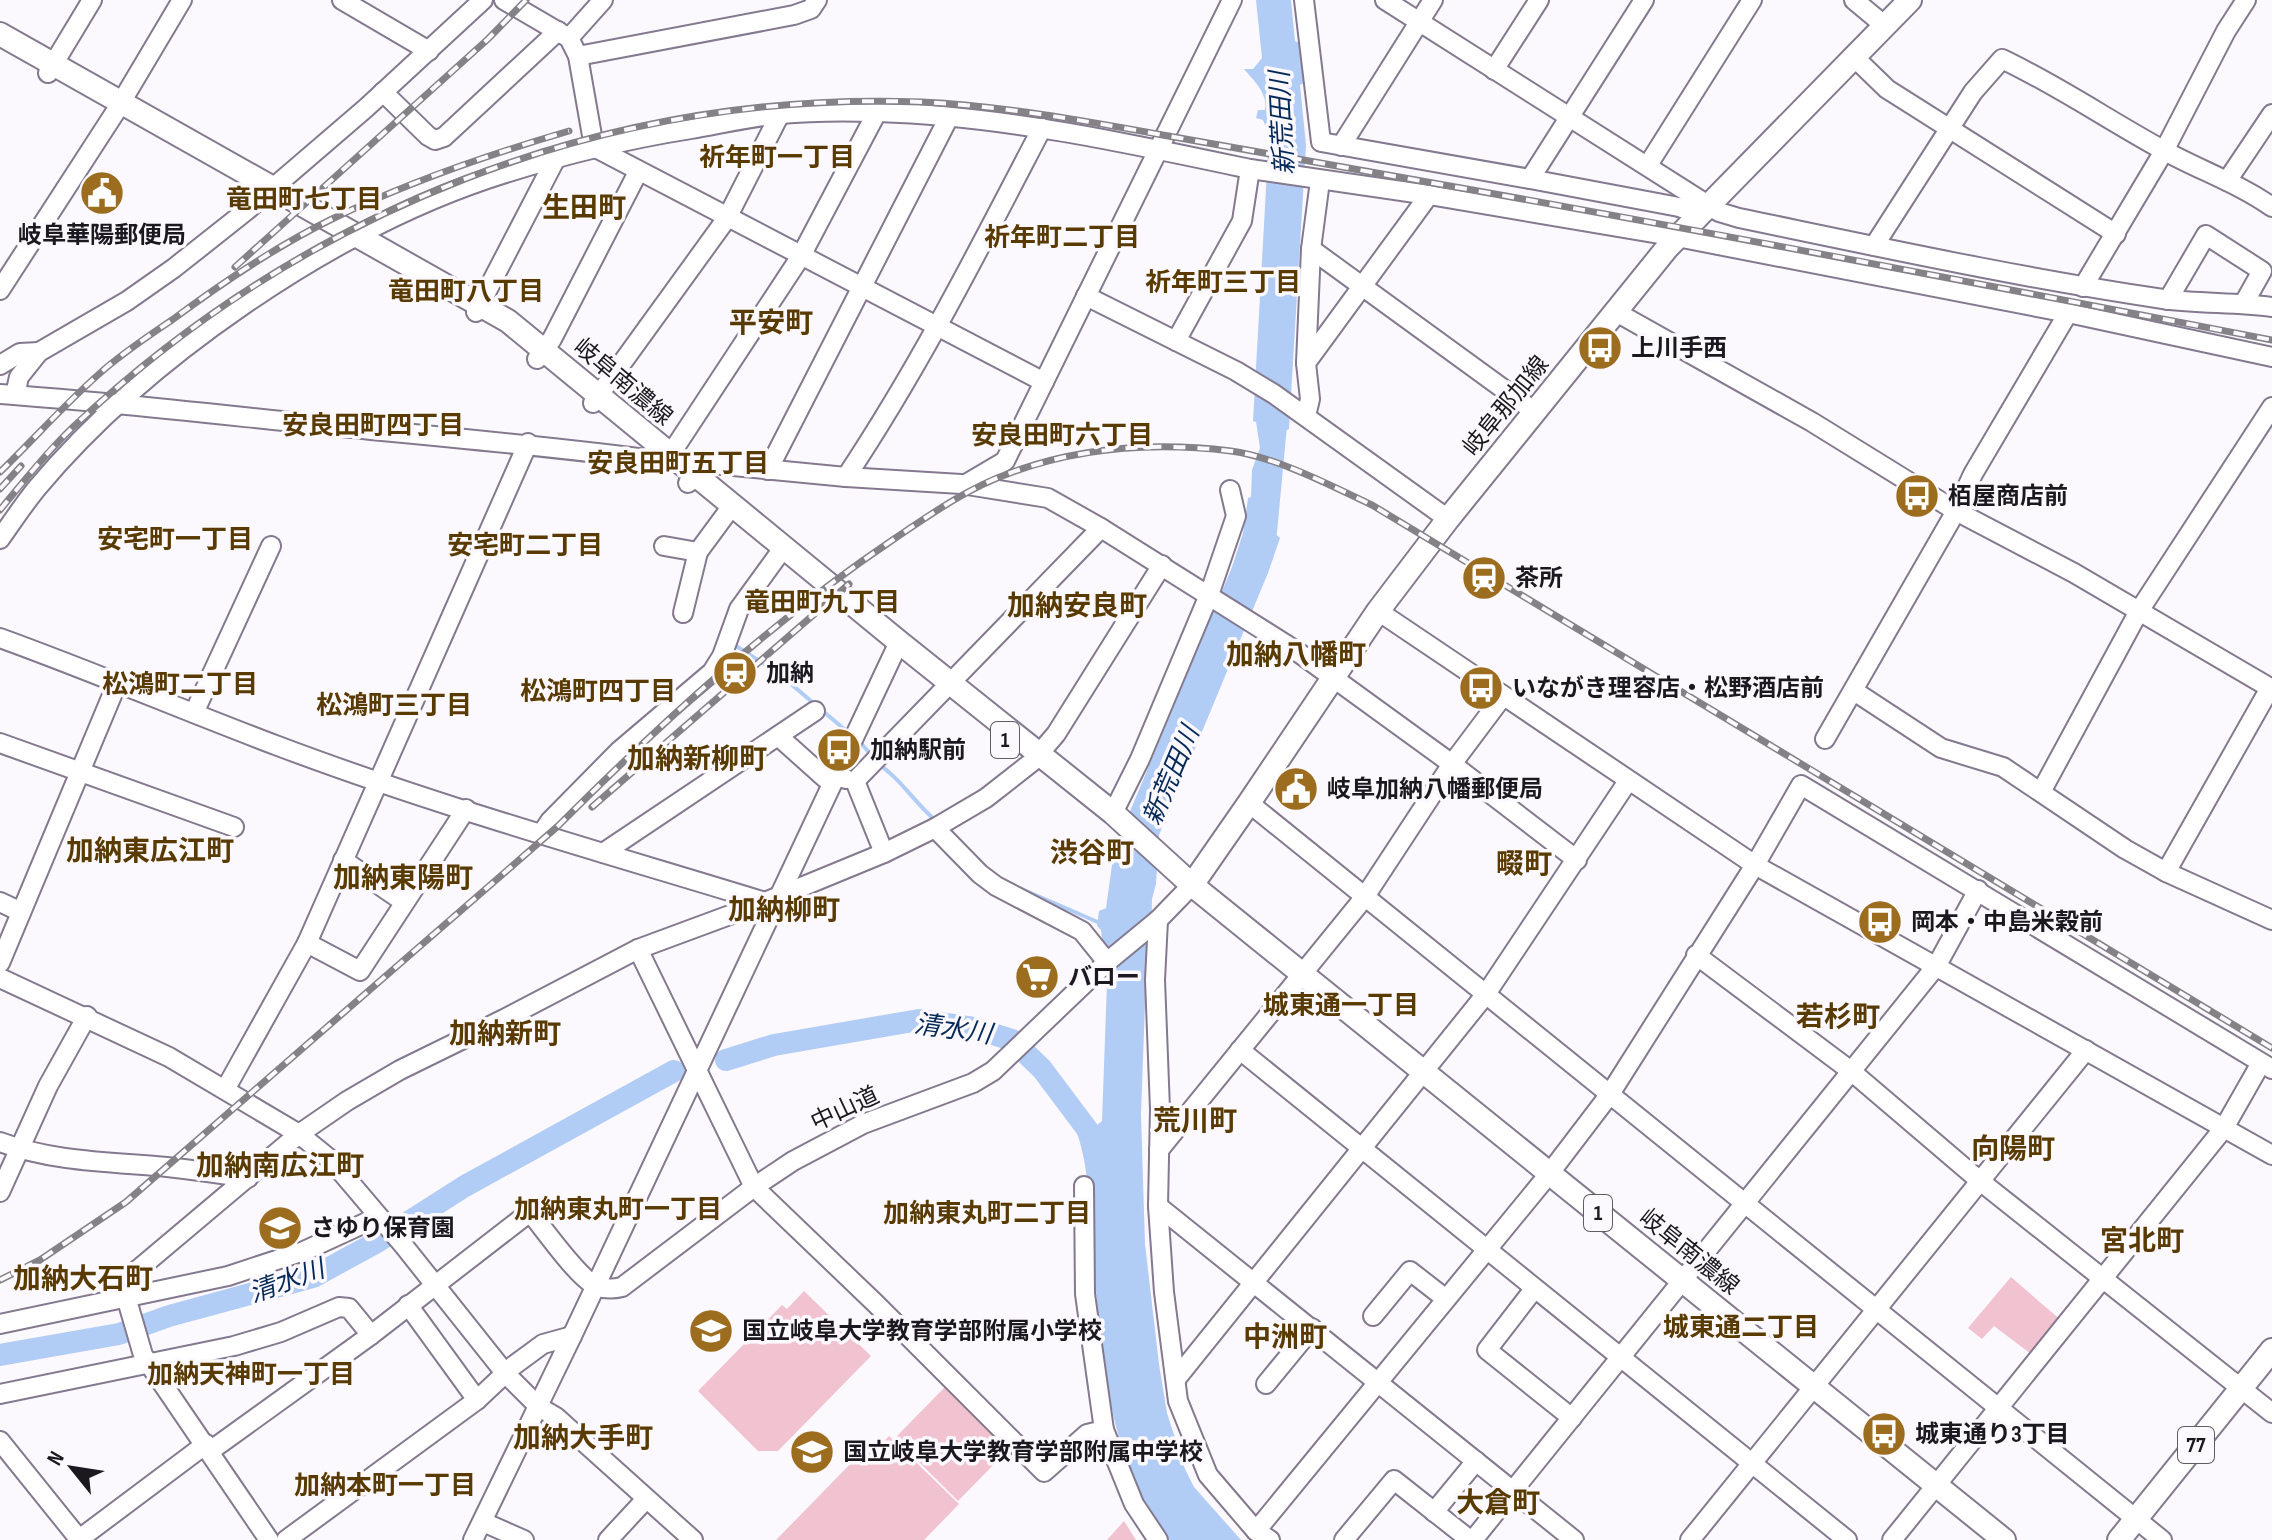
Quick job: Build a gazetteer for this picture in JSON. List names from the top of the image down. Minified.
{"streets":{"main road":["岐阜南濃線","岐阜那加線","1","77"],"street":["中山道"]},"crossings":[["岐阜南濃線","岐阜那加線"],["岐阜南濃線","中山道"],["岐阜那加線","中山道"]],"districts":["祈年町一丁目","竜田町七丁目","生田町","祈年町二丁目","祈年町三丁目","竜田町八丁目","平安町","安良田町四丁目","安良田町六丁目","安良田町五丁目","安宅町一丁目","安宅町二丁目","竜田町九丁目","加納安良町","加納八幡町","松鴻町二丁目","松鴻町四丁目","松鴻町三丁目","加納新柳町","加納東広江町","渋谷町","畷町","加納東陽町","加納柳町","城東通一丁目","若杉町","加納新町","荒川町","向陽町","加納南広江町","加納東丸町一丁目","加納東丸町二丁目","宮北町","加納大石町","城東通二丁目","中洲町","加納天神町一丁目","加納大手町","加納本町一丁目","大倉町"],"water":["新荒田川","清水川"],"places":{"public building":["岐阜華陽郵便局","岐阜加納八幡郵便局"],"bus stop":["上川手西","栢屋商店前","いながき理容店・松野酒店前","加納駅前","岡本・中島米穀前","城東通り3丁目"],"station":["茶所","加納"],"supermarket":["バロー"],"school or university":["さゆり保育園","国立岐阜大学教育学部附属小学校","国立岐阜大学教育学部附属中学校"]},"north":"top left"}
